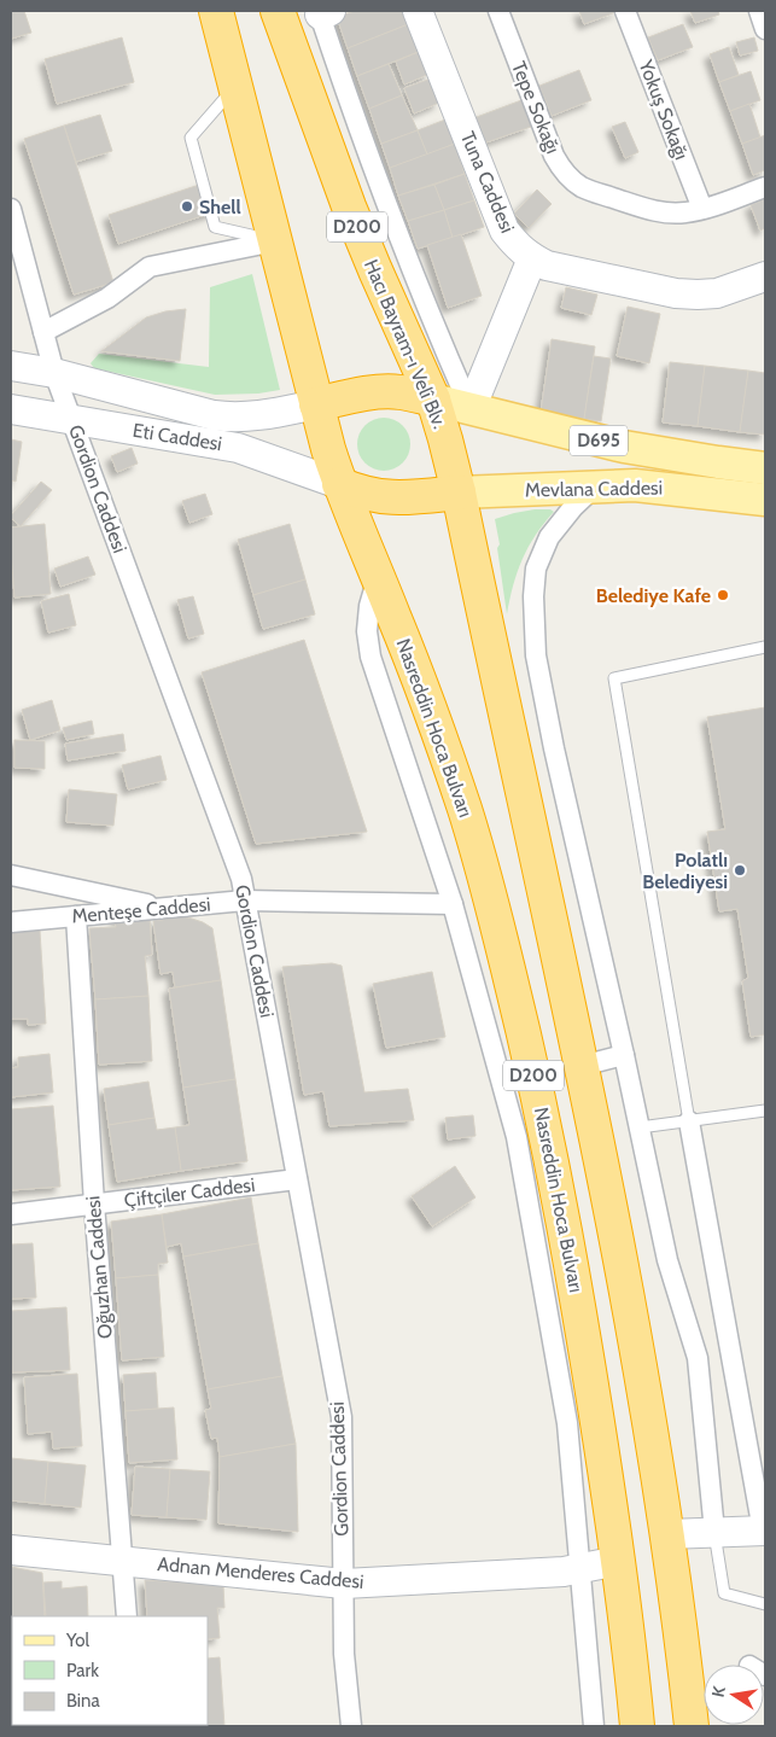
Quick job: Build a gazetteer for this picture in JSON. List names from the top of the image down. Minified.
{"streets":{"highway":["D200","Hacı Bayram-ı Velî Blv.","Nasreddin Hoca Bulvarı"],"main road":["D695","Mevlana Caddesi"],"street":["Tepe Sokağı","Yokuş Sokağı","Tuna Caddesi","Eti Caddesi","Gordion Caddesi","Menteşe Caddesi","Çiftçiler Caddesi","Oğuzhan Caddesi","Adnan Menderes Caddesi"]},"crossings":[["Tepe Sokağı","Yokuş Sokağı"],["D200","Hacı Bayram-ı Velî Blv."],["D200","Eti Caddesi"],["D200","Mevlana Caddesi"],["D200","Nasreddin Hoca Bulvarı"],["Hacı Bayram-ı Velî Blv.","Mevlana Caddesi"],["Eti Caddesi","Gordion Caddesi"],["Eti Caddesi","Nasreddin Hoca Bulvarı"],["Gordion Caddesi","Menteşe Caddesi"],["Gordion Caddesi","Çiftçiler Caddesi"],["Gordion Caddesi","Adnan Menderes Caddesi"],["Nasreddin Hoca Bulvarı","Adnan Menderes Caddesi"],["Menteşe Caddesi","Oğuzhan Caddesi"],["Çiftçiler Caddesi","Oğuzhan Caddesi"],["Oğuzhan Caddesi","Adnan Menderes Caddesi"]],"places":["Shell","Belediye Kafe","Polatlı Belediyesi"],"legend":["Yol","Park","Bina"],"north":"left"}
